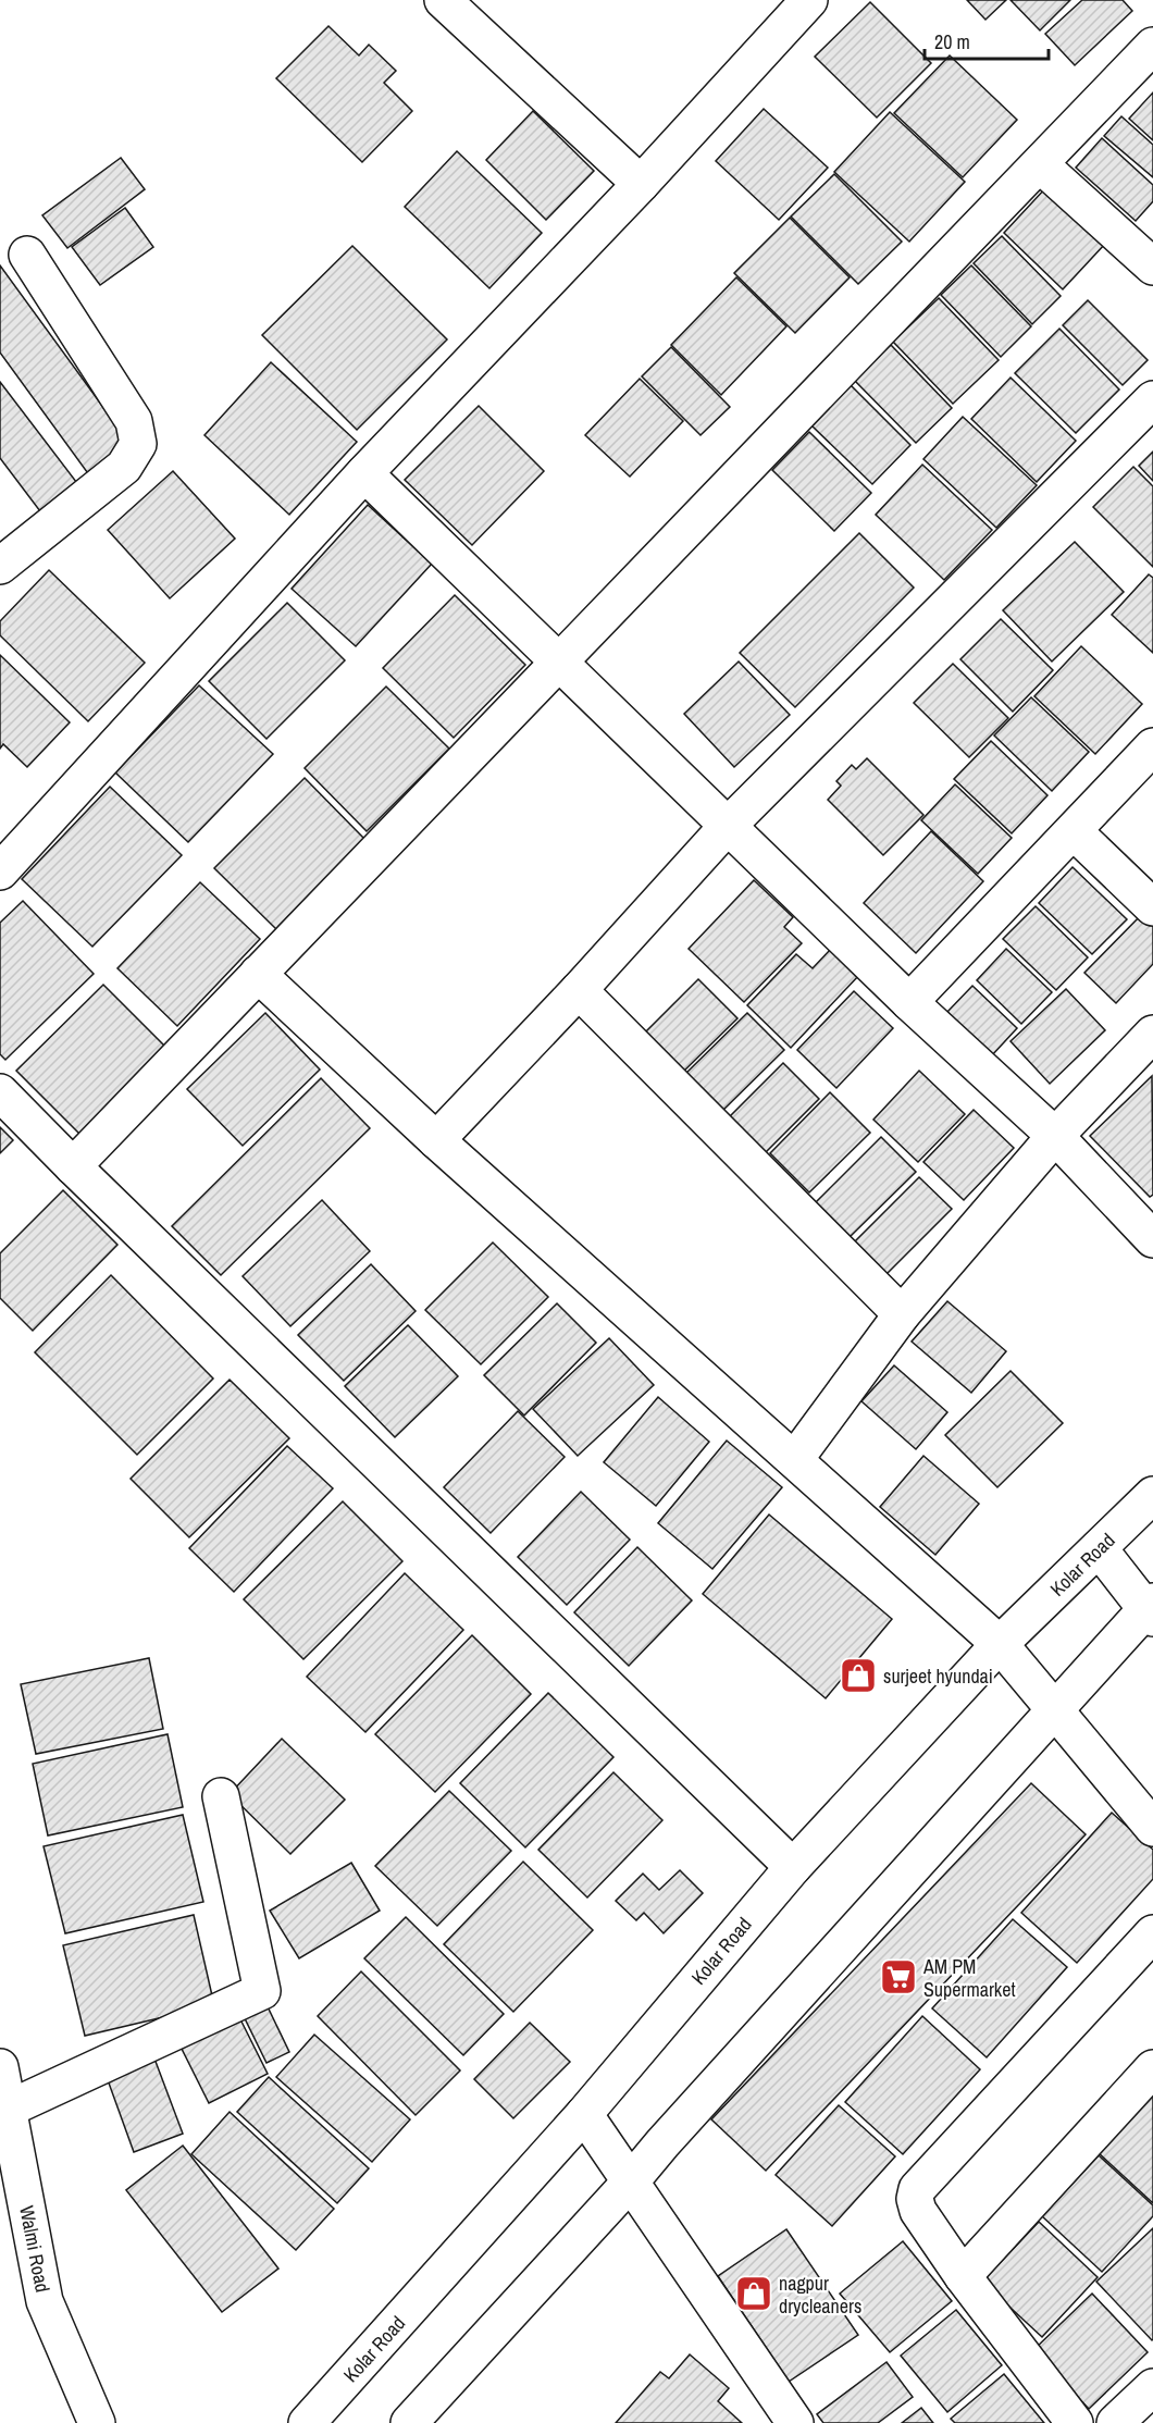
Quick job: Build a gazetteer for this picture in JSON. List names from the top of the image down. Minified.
{"streets":{"street":["Kolar Road","Walmi Road"]},"places":{"shop":["surjeet hyundai","nagpur drycleaners"],"supermarket":["AM PM Supermarket"]},"scale_bar":"20 m"}
